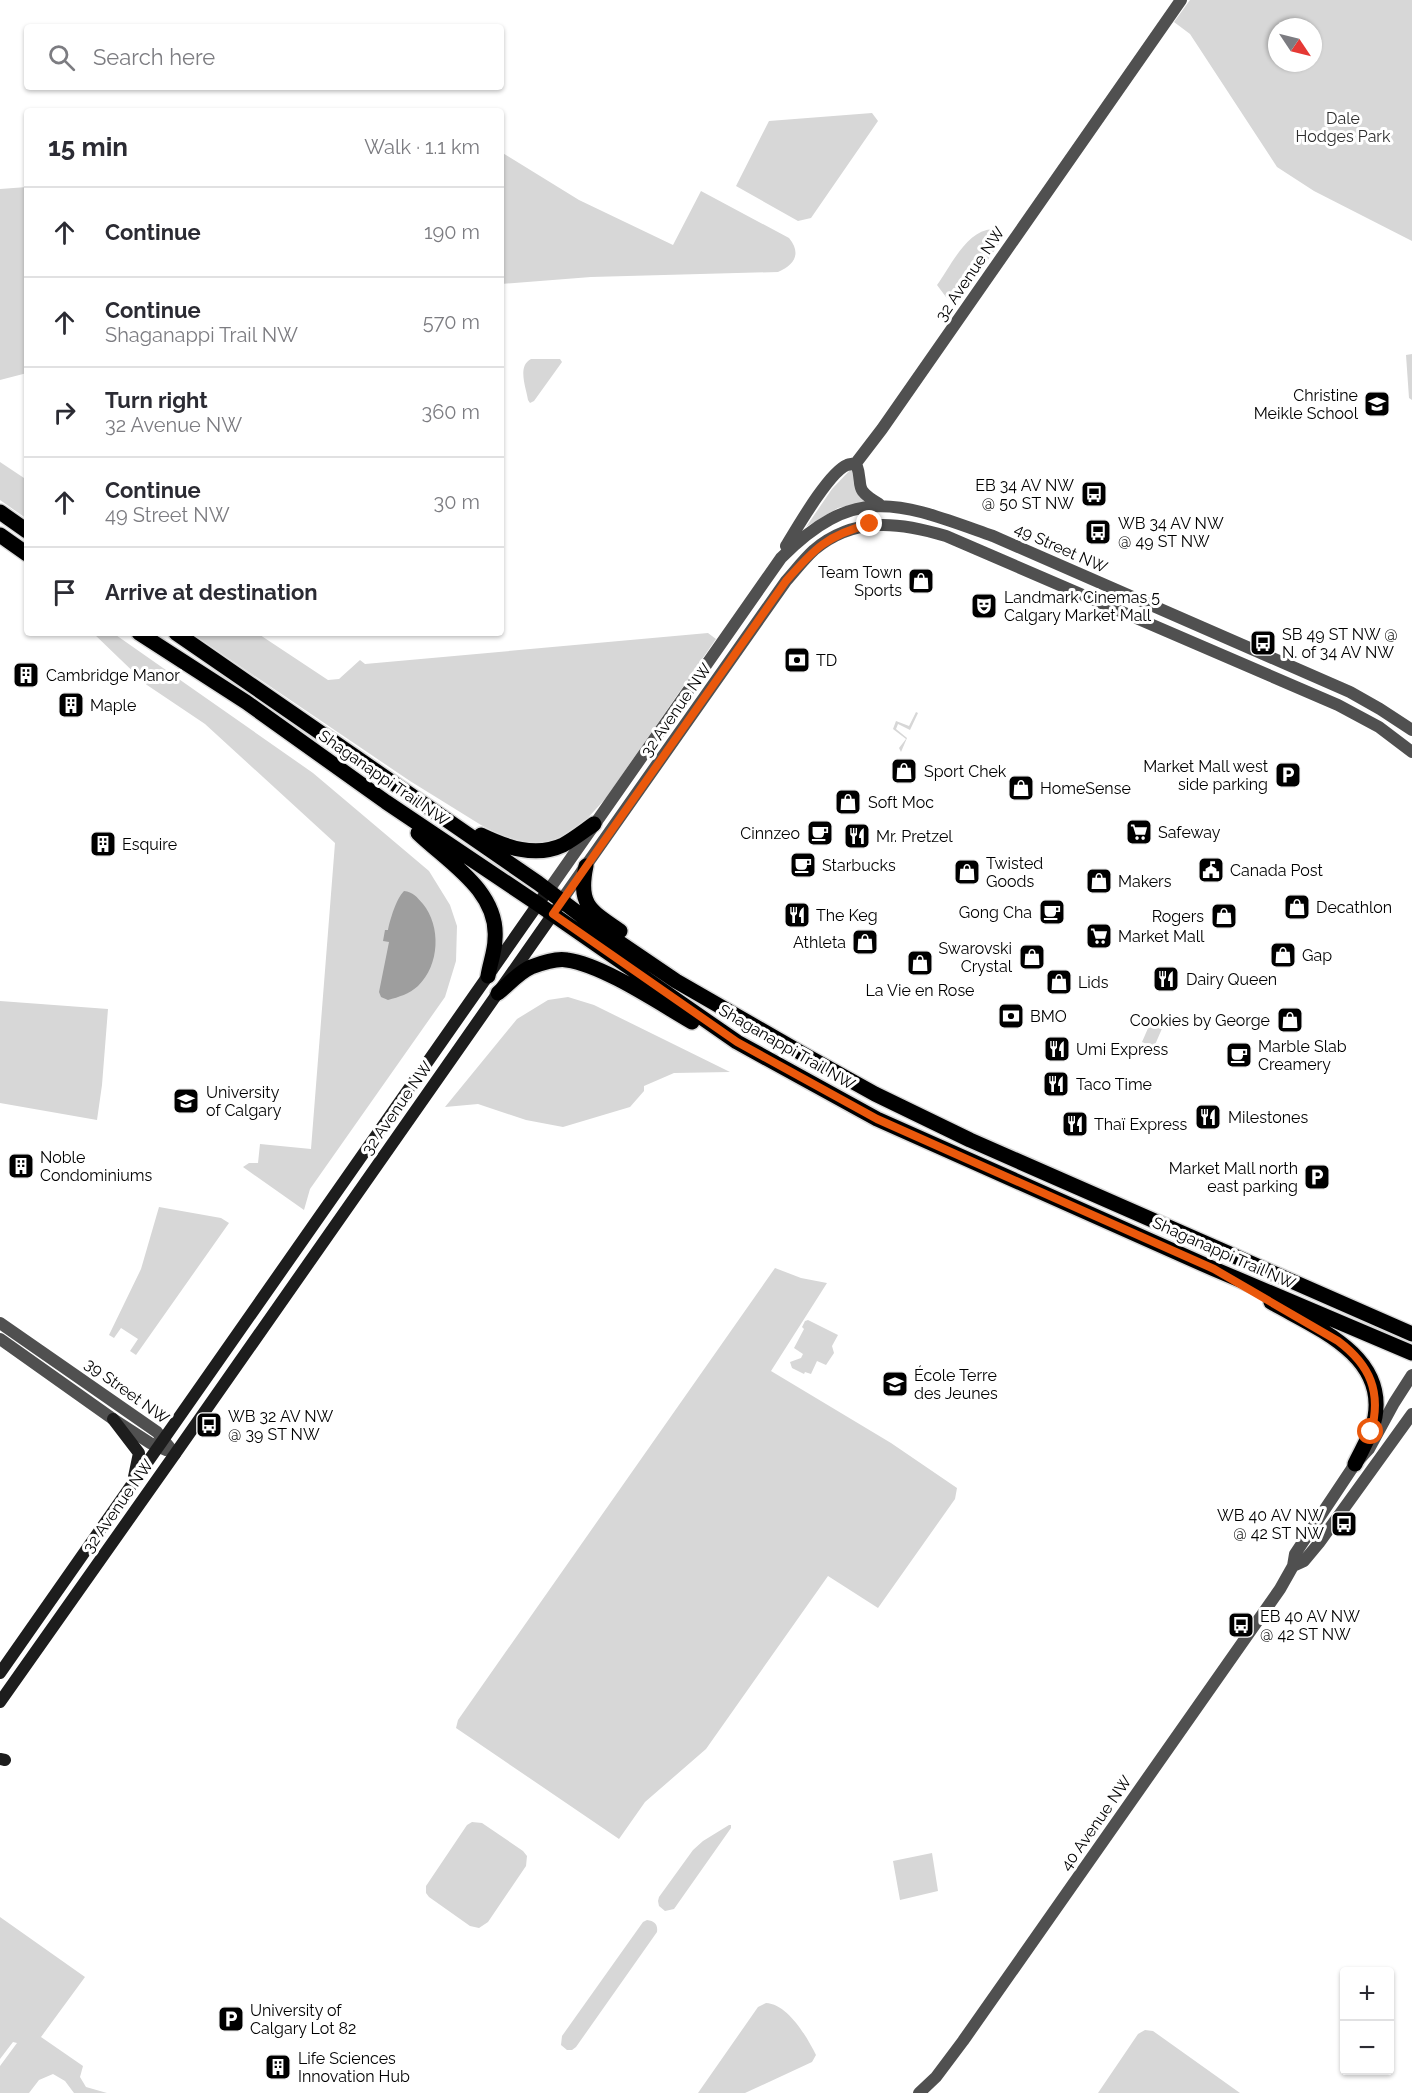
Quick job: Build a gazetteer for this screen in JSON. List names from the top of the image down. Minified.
{"streets":{"main road":["32 Avenue NW","Shaganappi Trail NW"],"street":["49 Street NW","39 Street NW","40 Avenue NW"]},"crossings":[["32 Avenue NW","49 Street NW"],["32 Avenue NW","Shaganappi Trail NW"],["32 Avenue NW","39 Street NW"]],"parks":["Dale Hodges Park"],"places":{"school or university":["Christine Meikle School","University of Calgary","École Terre des Jeunes"],"bus stop":["EB 34 AV NW @ 50 ST NW","WB 34 AV NW @ 49 ST NW","SB 49 ST NW @ N. of 34 AV NW","WB 32 AV NW @ 39 ST NW","WB 40 AV NW @ 42 ST NW","EB 40 AV NW @ 42 ST NW"],"shop":["Team Town Sports","Sport Chek","HomeSense","Soft Moc","Twisted Goods","Makers","Decathlon","Rogers","Athleta","Gap","Swarovski Crystal","La Vie en Rose","Lids","Cookies by George"],"theatre":["Landmark Cinemas 5 Calgary Market Mall"],"bank":["TD","BMO"],"building":["Cambridge Manor","Maple","Esquire","Noble Condominiums","Life Sciences Innovation Hub"],"parking":["Market Mall west side parking","Market Mall north east parking","University of Calgary Lot 82"],"supermarket":["Safeway","Market Mall"],"cafe":["Cinnzeo","Starbucks","Gong Cha","Marble Slab Creamery"],"restaurant":["Mr. Pretzel","The Keg","Dairy Queen","Umi Express","Taco Time","Milestones","Thaï Express"],"public building":["Canada Post"]},"north":"bottom right","page":{"search":"Search here","heading":["15 min","Walk · 1.1 km"],"list":[["Continue","190 m"],["Continue","Shaganappi Trail NW","570 m"],["Turn right","32 Avenue NW","360 m"],["Continue","49 Street NW","30 m"],"Arrive at destination"],"map_buttons":["+","−"]}}
